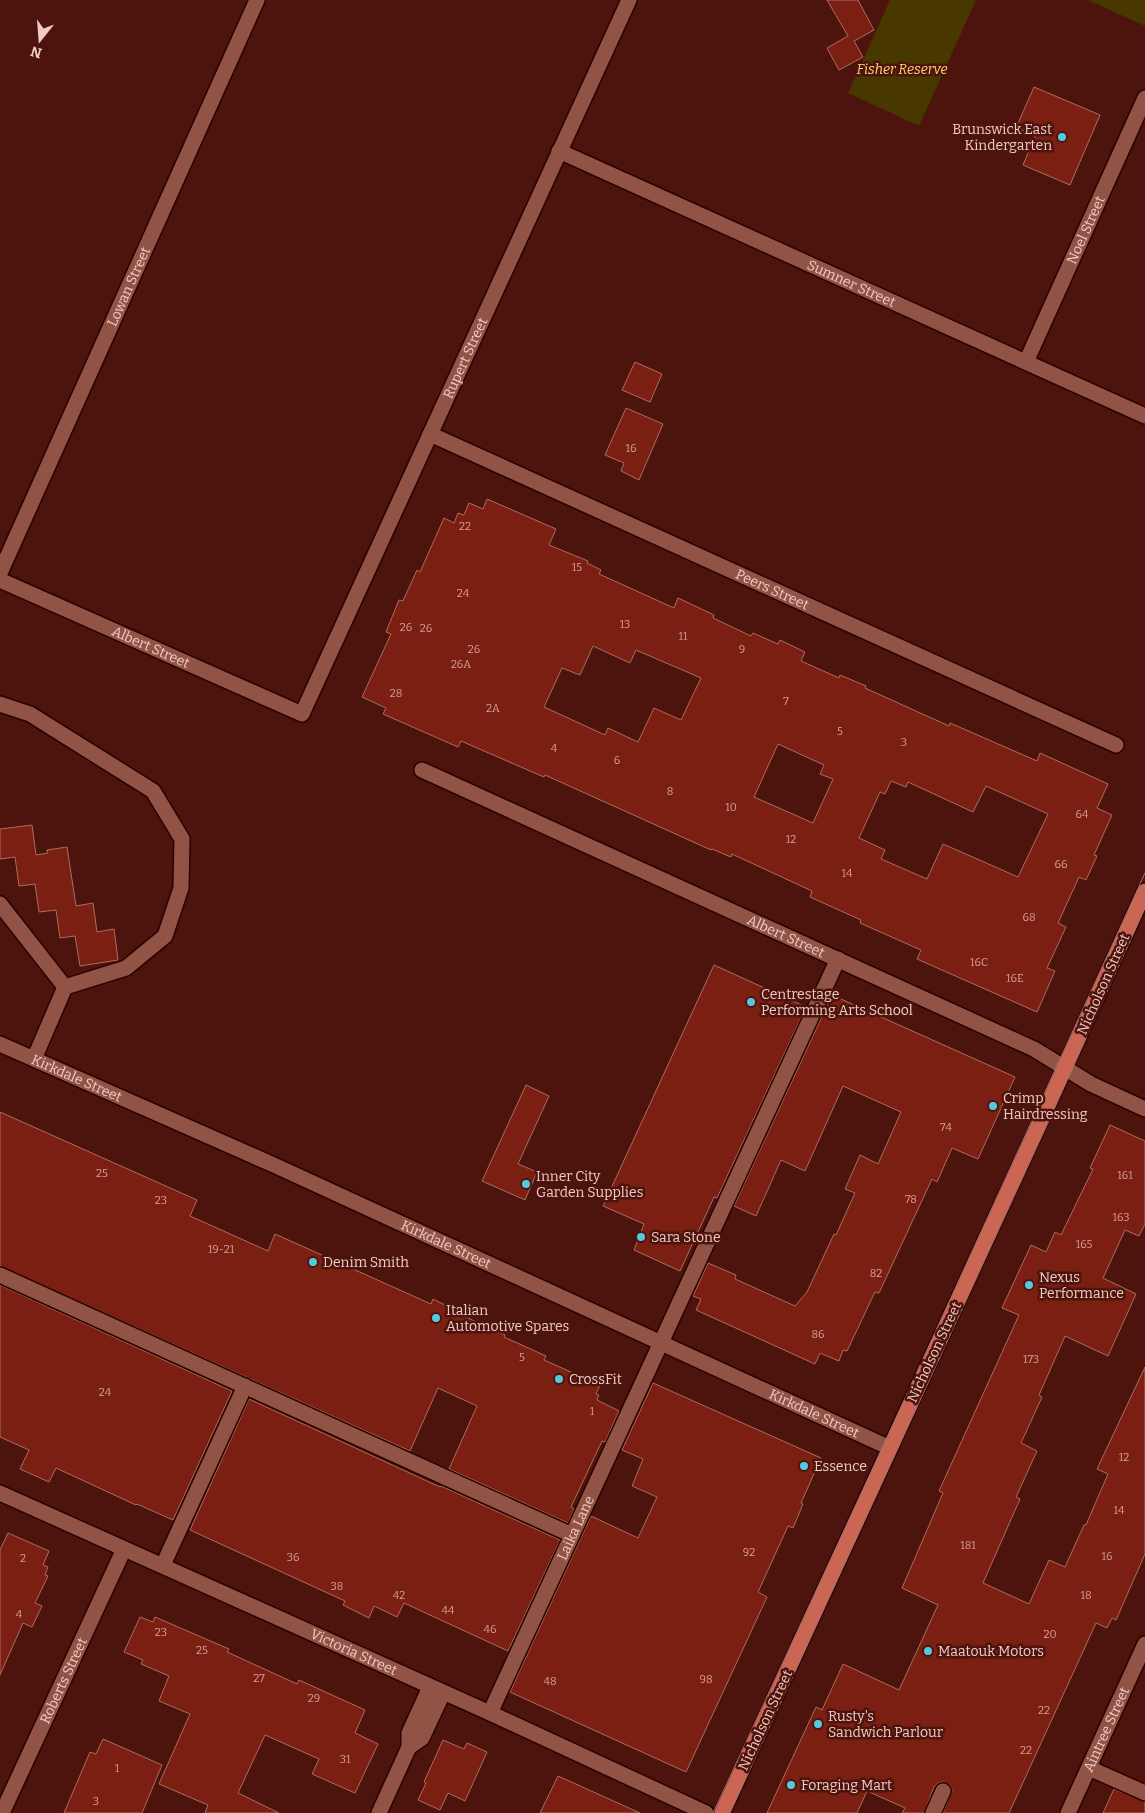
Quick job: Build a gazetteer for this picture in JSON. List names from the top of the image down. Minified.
{"streets":{"main road":["Nicholson Street"],"street":["Noel Street","Sumner Street","Lowan Street","Rupert Street","Peers Street","Albert Street","Kirkdale Street","Laika Lane","Victoria Street","Roberts Street","Aintree Street"]},"crossings":[["Noel Street","Sumner Street"],["Sumner Street","Rupert Street"],["Rupert Street","Peers Street"],["Rupert Street","Albert Street"],["Albert Street","Nicholson Street"],["Albert Street","Laika Lane"],["Nicholson Street","Kirkdale Street"],["Kirkdale Street","Laika Lane"],["Laika Lane","Victoria Street"],["Victoria Street","Roberts Street"]],"parks":["Fisher Reserve"],"places":["Brunswick East Kindergarten","Centrestage Performing Arts School","Crimp Hairdressing","Inner City Garden Supplies","Sara Stone","Denim Smith","Nexus Performance","Italian Automotive Spares","CrossFit","Essence","Maatouk Motors","Rusty's Sandwich Parlour","Foraging Mart"],"house_numbers":["16","22","15","24","13","26","26","11","26","9","26A","28","7","2A","5","3","4","6","8","10","64","12","66","14","68","16C","16E","74","25","161","78","23","163","165","19-21","82","86","5","173","24","1","12","14","181","92","16","36","2","38","42","18","44","4","46","23","20","25","27","98","48","29","22","22","31","1","3"],"north":"bottom"}
